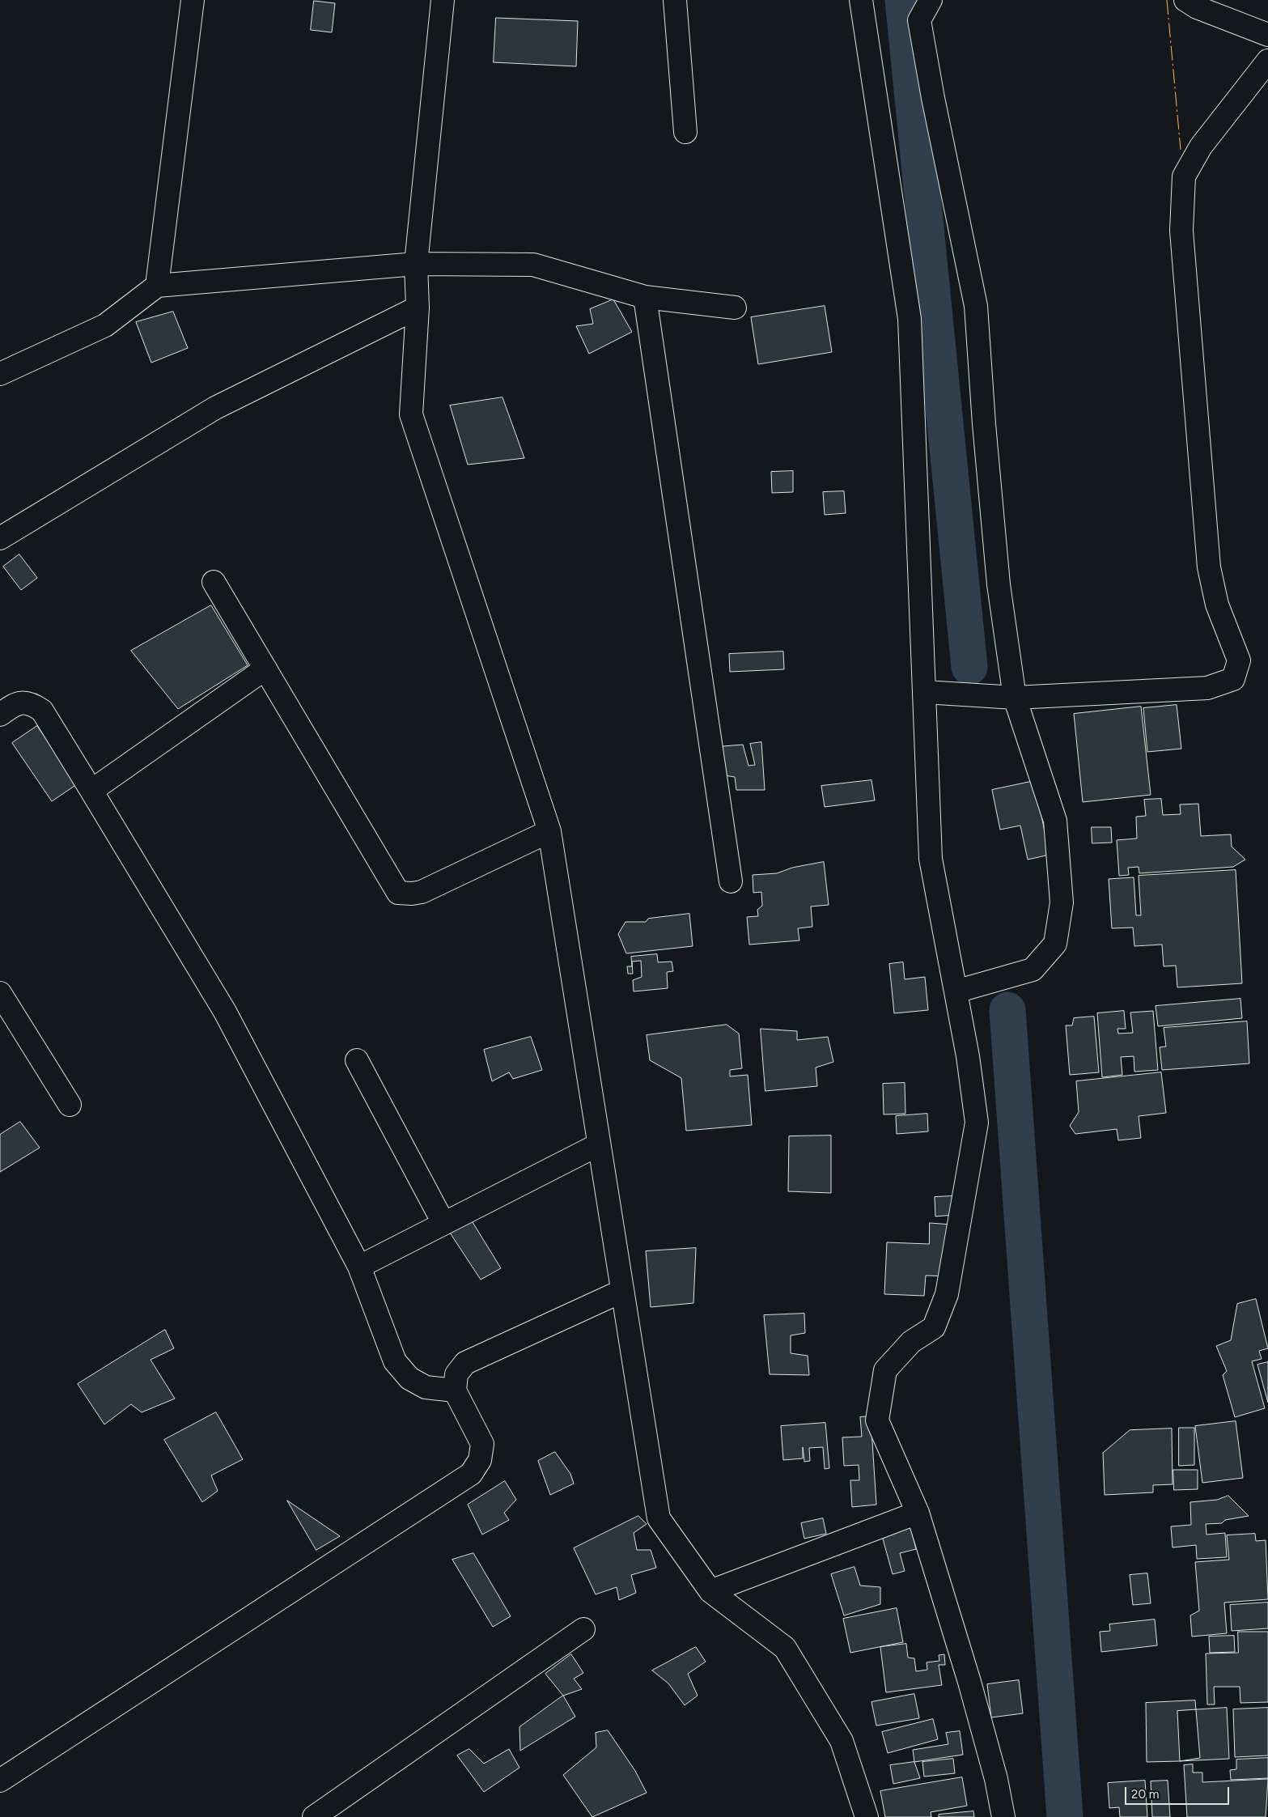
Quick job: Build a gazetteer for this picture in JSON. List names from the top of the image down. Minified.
{"scale_bar":"20 m"}
